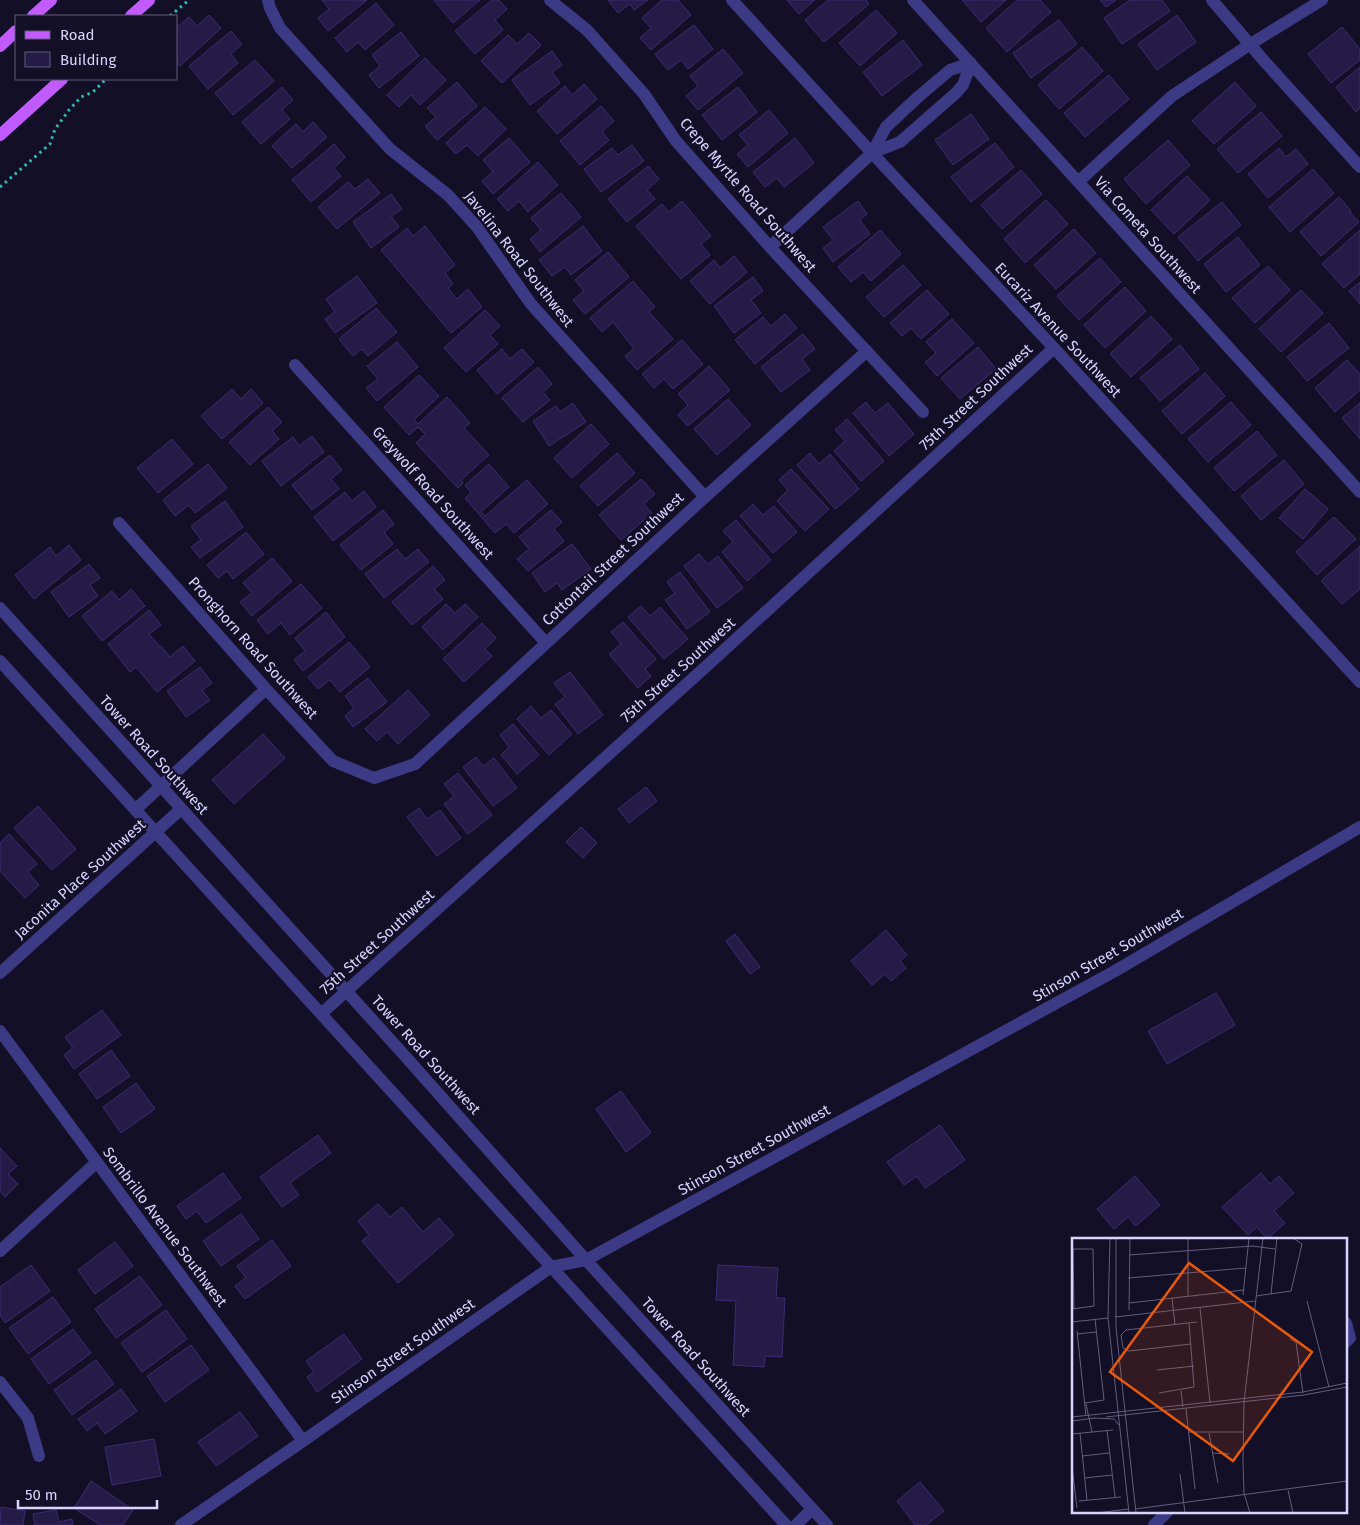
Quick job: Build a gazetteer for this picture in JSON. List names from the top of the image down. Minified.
{"streets":{"street":["Crepe Myrtle Road Southwest","Via Cometa Southwest","Javelina Road Southwest","Eucariz Avenue Southwest","75th Street Southwest","Greywolf Road Southwest","Cottontail Street Southwest","Pronghorn Road Southwest","Tower Road Southwest","Jaconita Place Southwest","Stinson Street Southwest","Sombrillo Avenue Southwest"]},"crossings":[["Crepe Myrtle Road Southwest","Cottontail Street Southwest"],["Javelina Road Southwest","Cottontail Street Southwest"],["Eucariz Avenue Southwest","75th Street Southwest"],["75th Street Southwest","Tower Road Southwest"],["Greywolf Road Southwest","Cottontail Street Southwest"],["Cottontail Street Southwest","Pronghorn Road Southwest"],["Tower Road Southwest","Jaconita Place Southwest"],["Tower Road Southwest","Stinson Street Southwest"],["Stinson Street Southwest","Sombrillo Avenue Southwest"]],"legend":["Road","Building"],"scale_bar":"50 m"}
